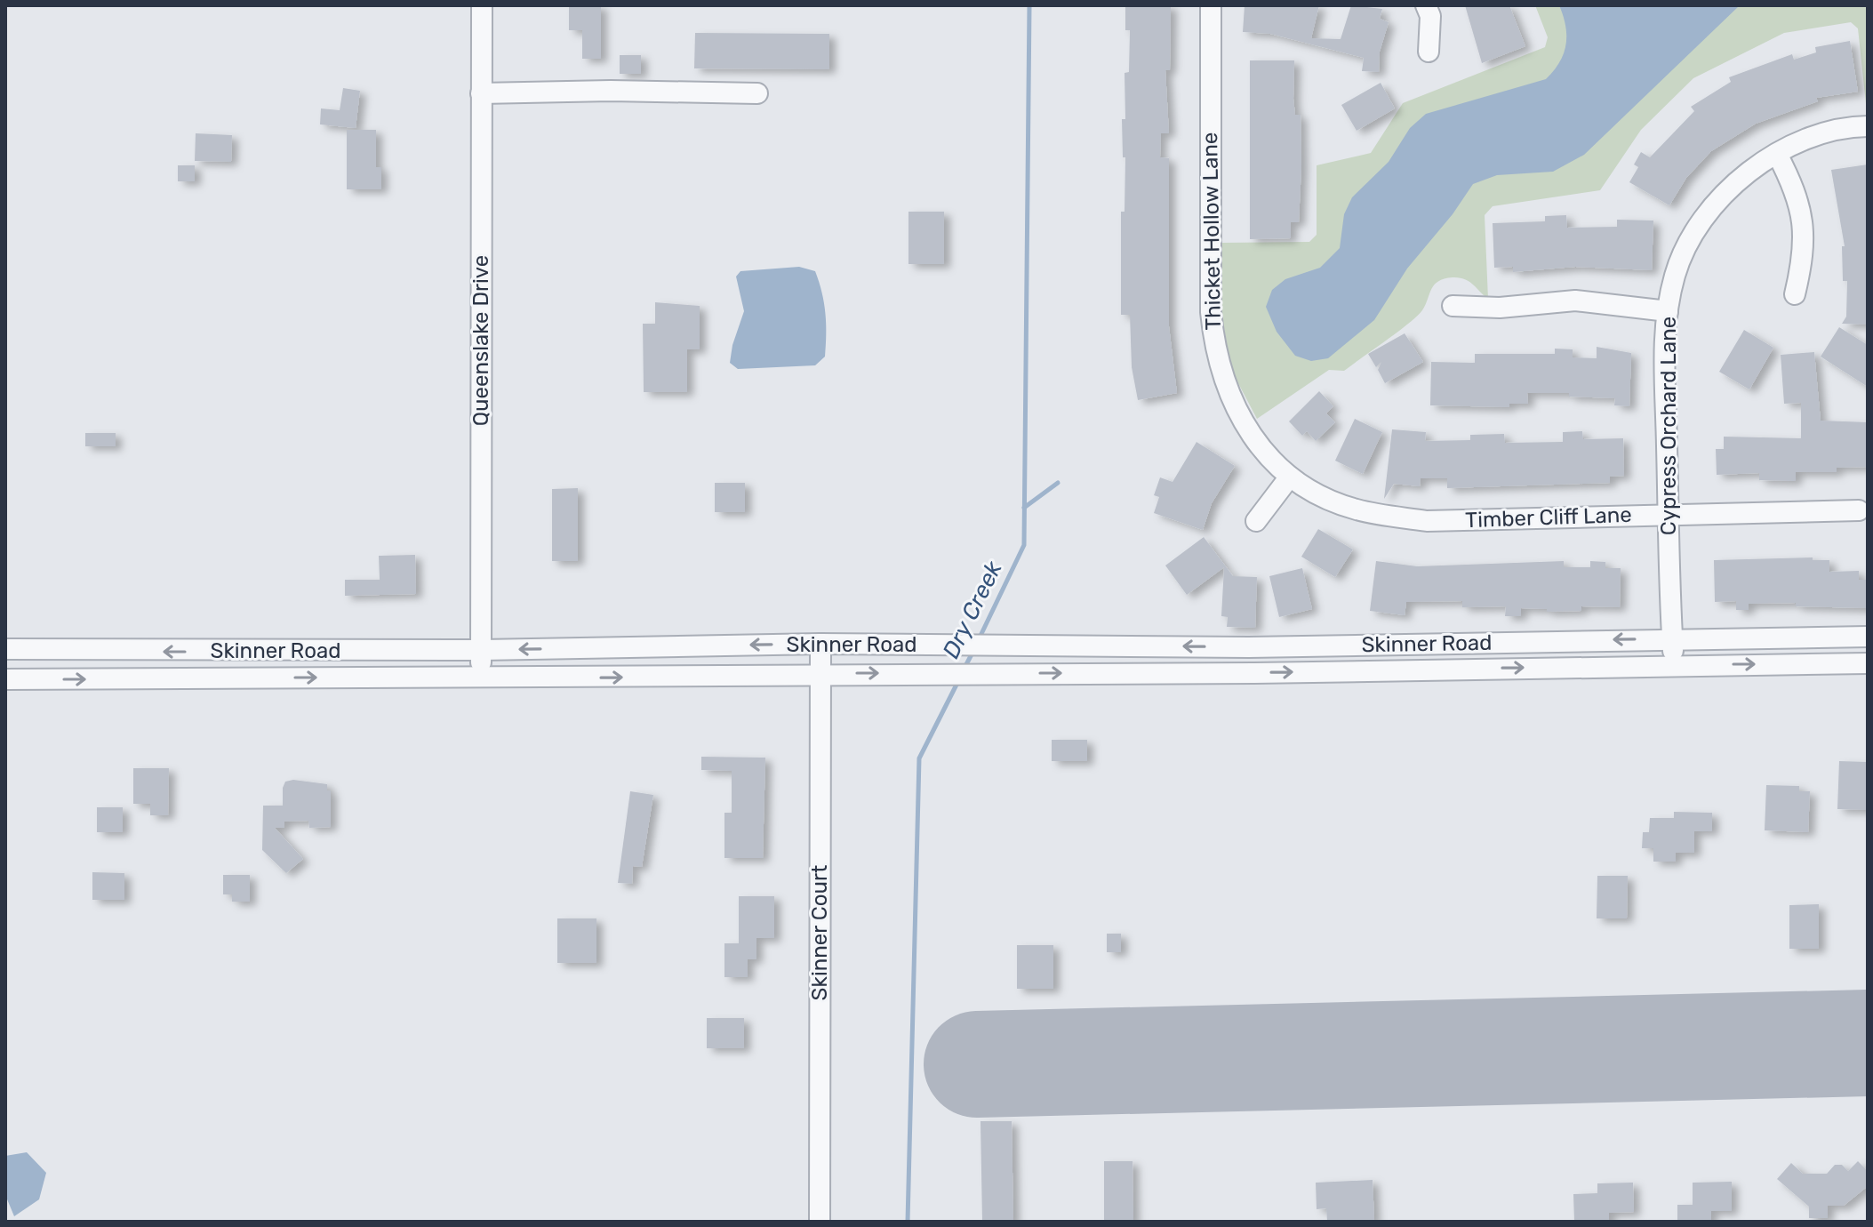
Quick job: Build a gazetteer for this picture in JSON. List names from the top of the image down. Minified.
{"streets":{"street":["Thicket Hollow Lane","Queenslake Drive","Cypress Orchard Lane","Timber Cliff Lane","Skinner Road","Skinner Court"]},"crossings":[["Thicket Hollow Lane","Timber Cliff Lane"],["Queenslake Drive","Skinner Road"],["Cypress Orchard Lane","Timber Cliff Lane"],["Cypress Orchard Lane","Skinner Road"],["Skinner Road","Skinner Court"]],"water":["Dry Creek"]}
